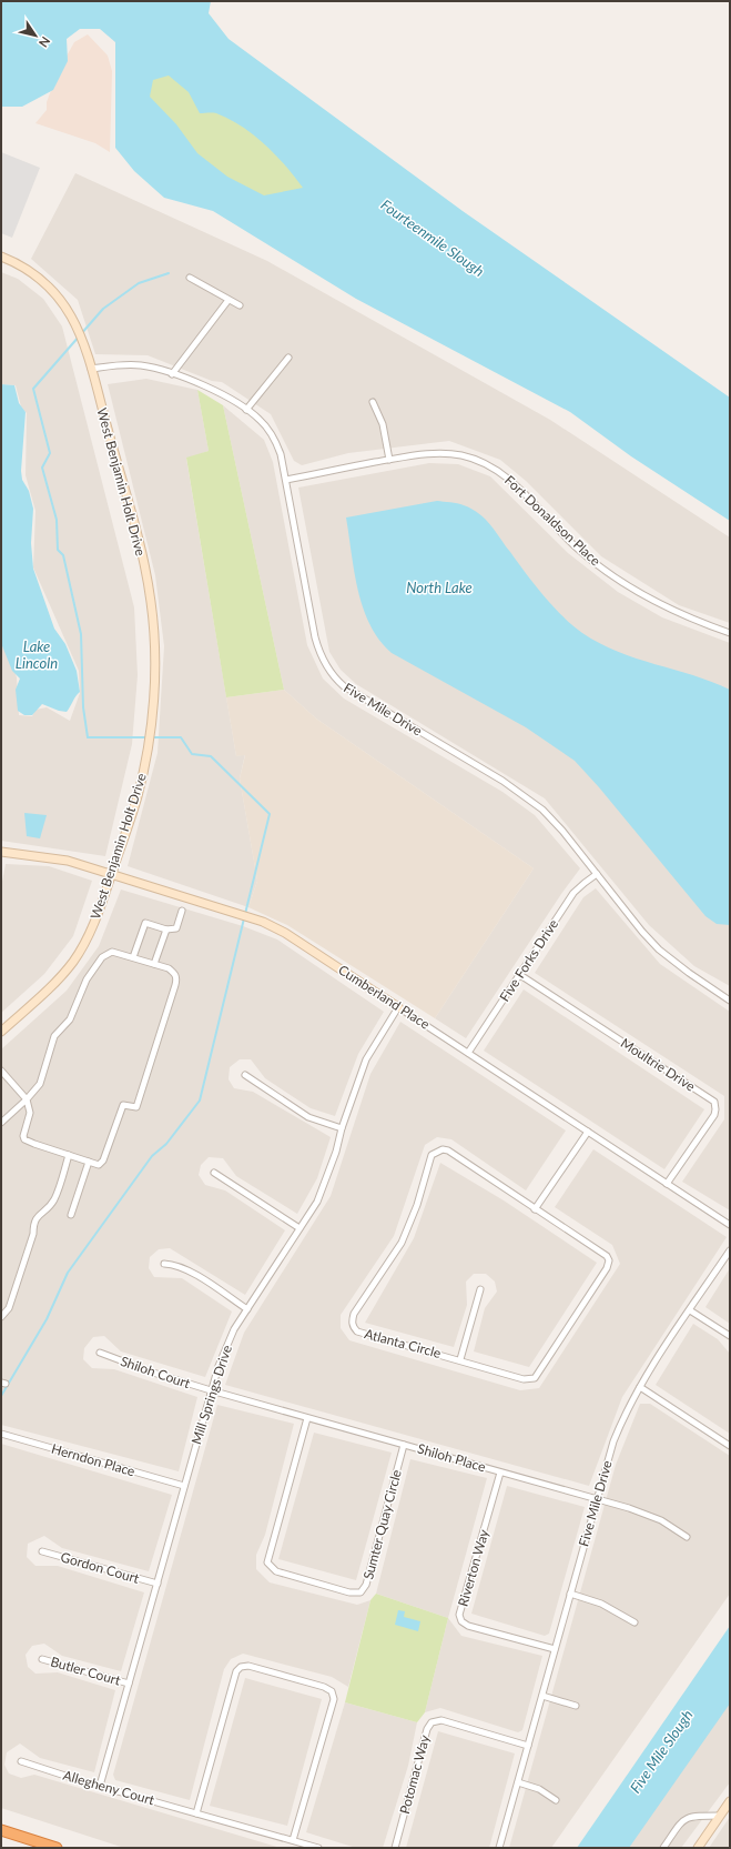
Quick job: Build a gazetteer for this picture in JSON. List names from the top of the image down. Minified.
{"streets":{"street":["West Benjamin Holt Drive","Fort Donaldson Place","Five Mile Drive","Five Forks Drive","Cumberland Place","Moultrie Drive","Atlanta Circle","Shiloh Court","Mill Springs Drive","Shiloh Place","Herndon Place","Sumter Quay Circle","Gordon Court","Riverton Way","Butler Court","Potomac Way","Allegheny Court"]},"crossings":[["West Benjamin Holt Drive","Five Mile Drive"],["West Benjamin Holt Drive","Cumberland Place"],["Fort Donaldson Place","Five Mile Drive"],["Five Mile Drive","Five Forks Drive"],["Five Mile Drive","Shiloh Place"],["Five Mile Drive","Riverton Way"],["Five Mile Drive","Potomac Way"],["Five Forks Drive","Cumberland Place"],["Five Forks Drive","Moultrie Drive"],["Cumberland Place","Moultrie Drive"],["Cumberland Place","Mill Springs Drive"],["Shiloh Court","Mill Springs Drive"],["Shiloh Court","Shiloh Place"],["Mill Springs Drive","Shiloh Place"],["Mill Springs Drive","Herndon Place"],["Mill Springs Drive","Gordon Court"],["Mill Springs Drive","Butler Court"],["Mill Springs Drive","Allegheny Court"],["Shiloh Place","Sumter Quay Circle"],["Shiloh Place","Riverton Way"]],"water":["Fourteenmile Slough","North Lake","Lake Lincoln","Five Mile Slough"],"north":"bottom right"}
